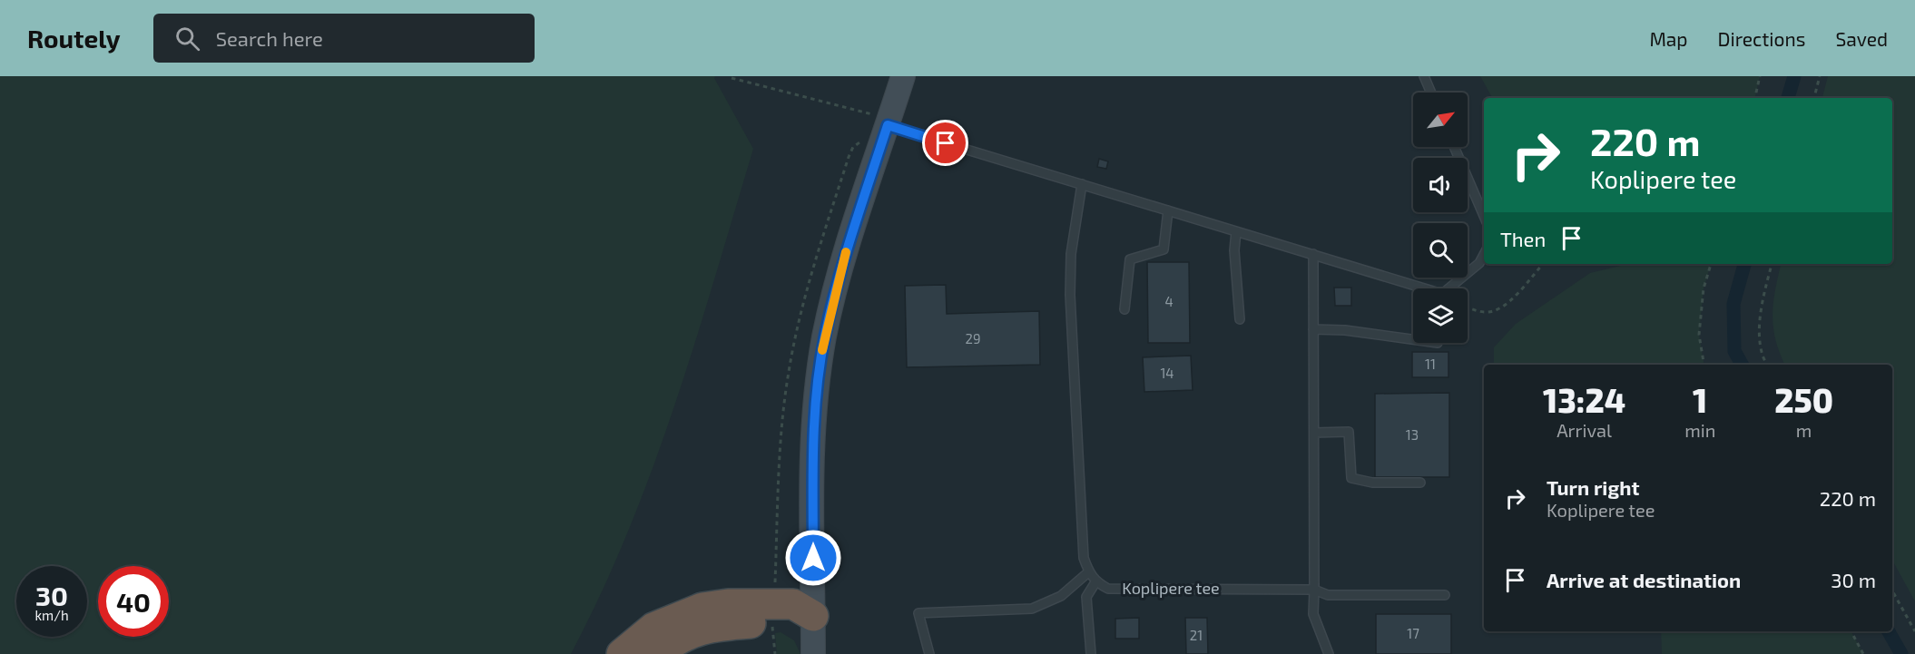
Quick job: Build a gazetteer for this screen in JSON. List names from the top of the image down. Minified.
{"streets":{"lane":["Koplipere tee"]},"house_numbers":["4","29","11","14","13","17","21"],"north":"top right","page":{"header":"Routely","search":"Search here","nav":["Map","Directions","Saved"],"turn":["220 m","Koplipere tee"],"then":"Then","eta":["13:24","Arrival","1","min","250","m"],"list":[{"name":"Turn right","note":"Koplipere tee","value":"220 m"},{"name":"Arrive at destination","value":"30 m"}],"speed":"30 km/h","limit":"40"}}
